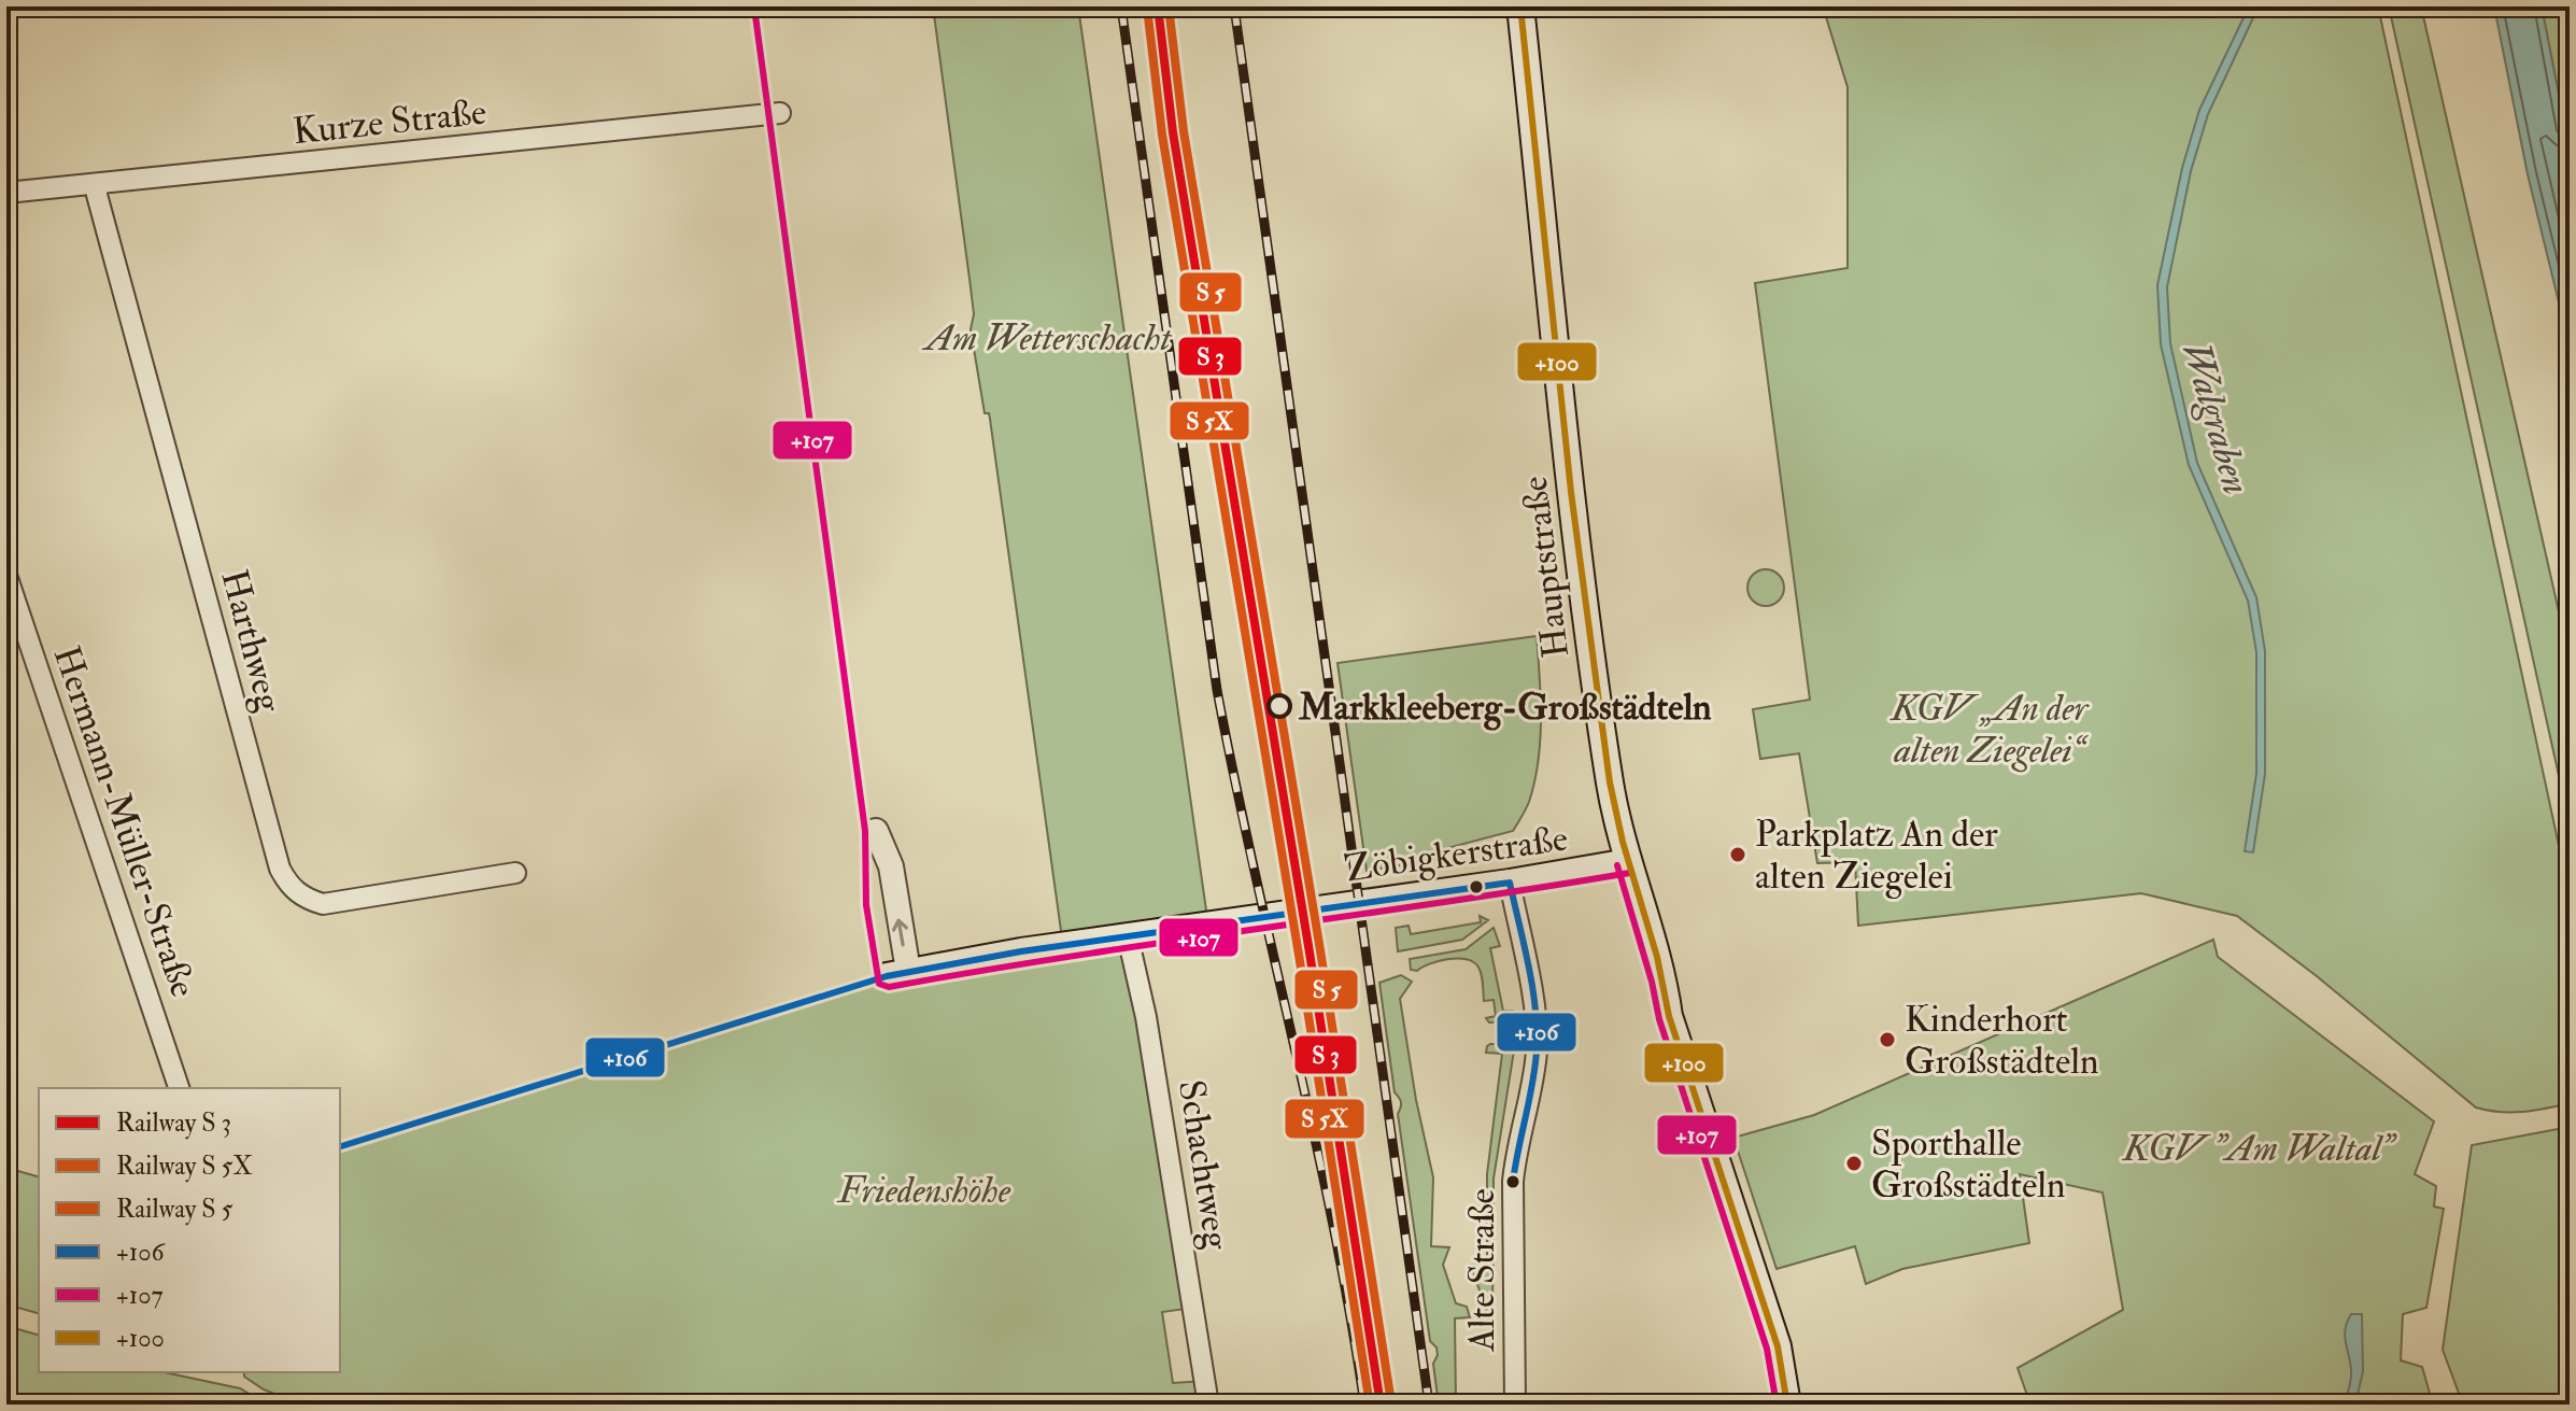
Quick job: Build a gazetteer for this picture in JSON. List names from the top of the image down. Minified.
{"streets":{"main road":["Hauptstraße","Zöbigkerstraße"],"street":["Kurze Straße","Harthweg","Hermann-Müller-Straße","Schachtweg","Alte Straße"]},"crossings":[["Kurze Straße","Harthweg"],["Hauptstraße","Zöbigkerstraße"],["Zöbigkerstraße","Schachtweg"],["Zöbigkerstraße","Alte Straße"]],"water":["Walgraben"],"parks":["Am Wetterschacht","KGV „An der alten Ziegelei“","KGV \"Am Waltal\"","Friedenshöhe"],"places":["Markkleeberg-Großstädteln","Parkplatz An der alten Ziegelei","Kinderhort Großstädteln","Sporthalle Großstädteln"],"lines":["transit line +100","transit line +107","transit line +106"],"legend":["Railway S 3","Railway S 5X","Railway S 5","+106","+107","+100"]}
